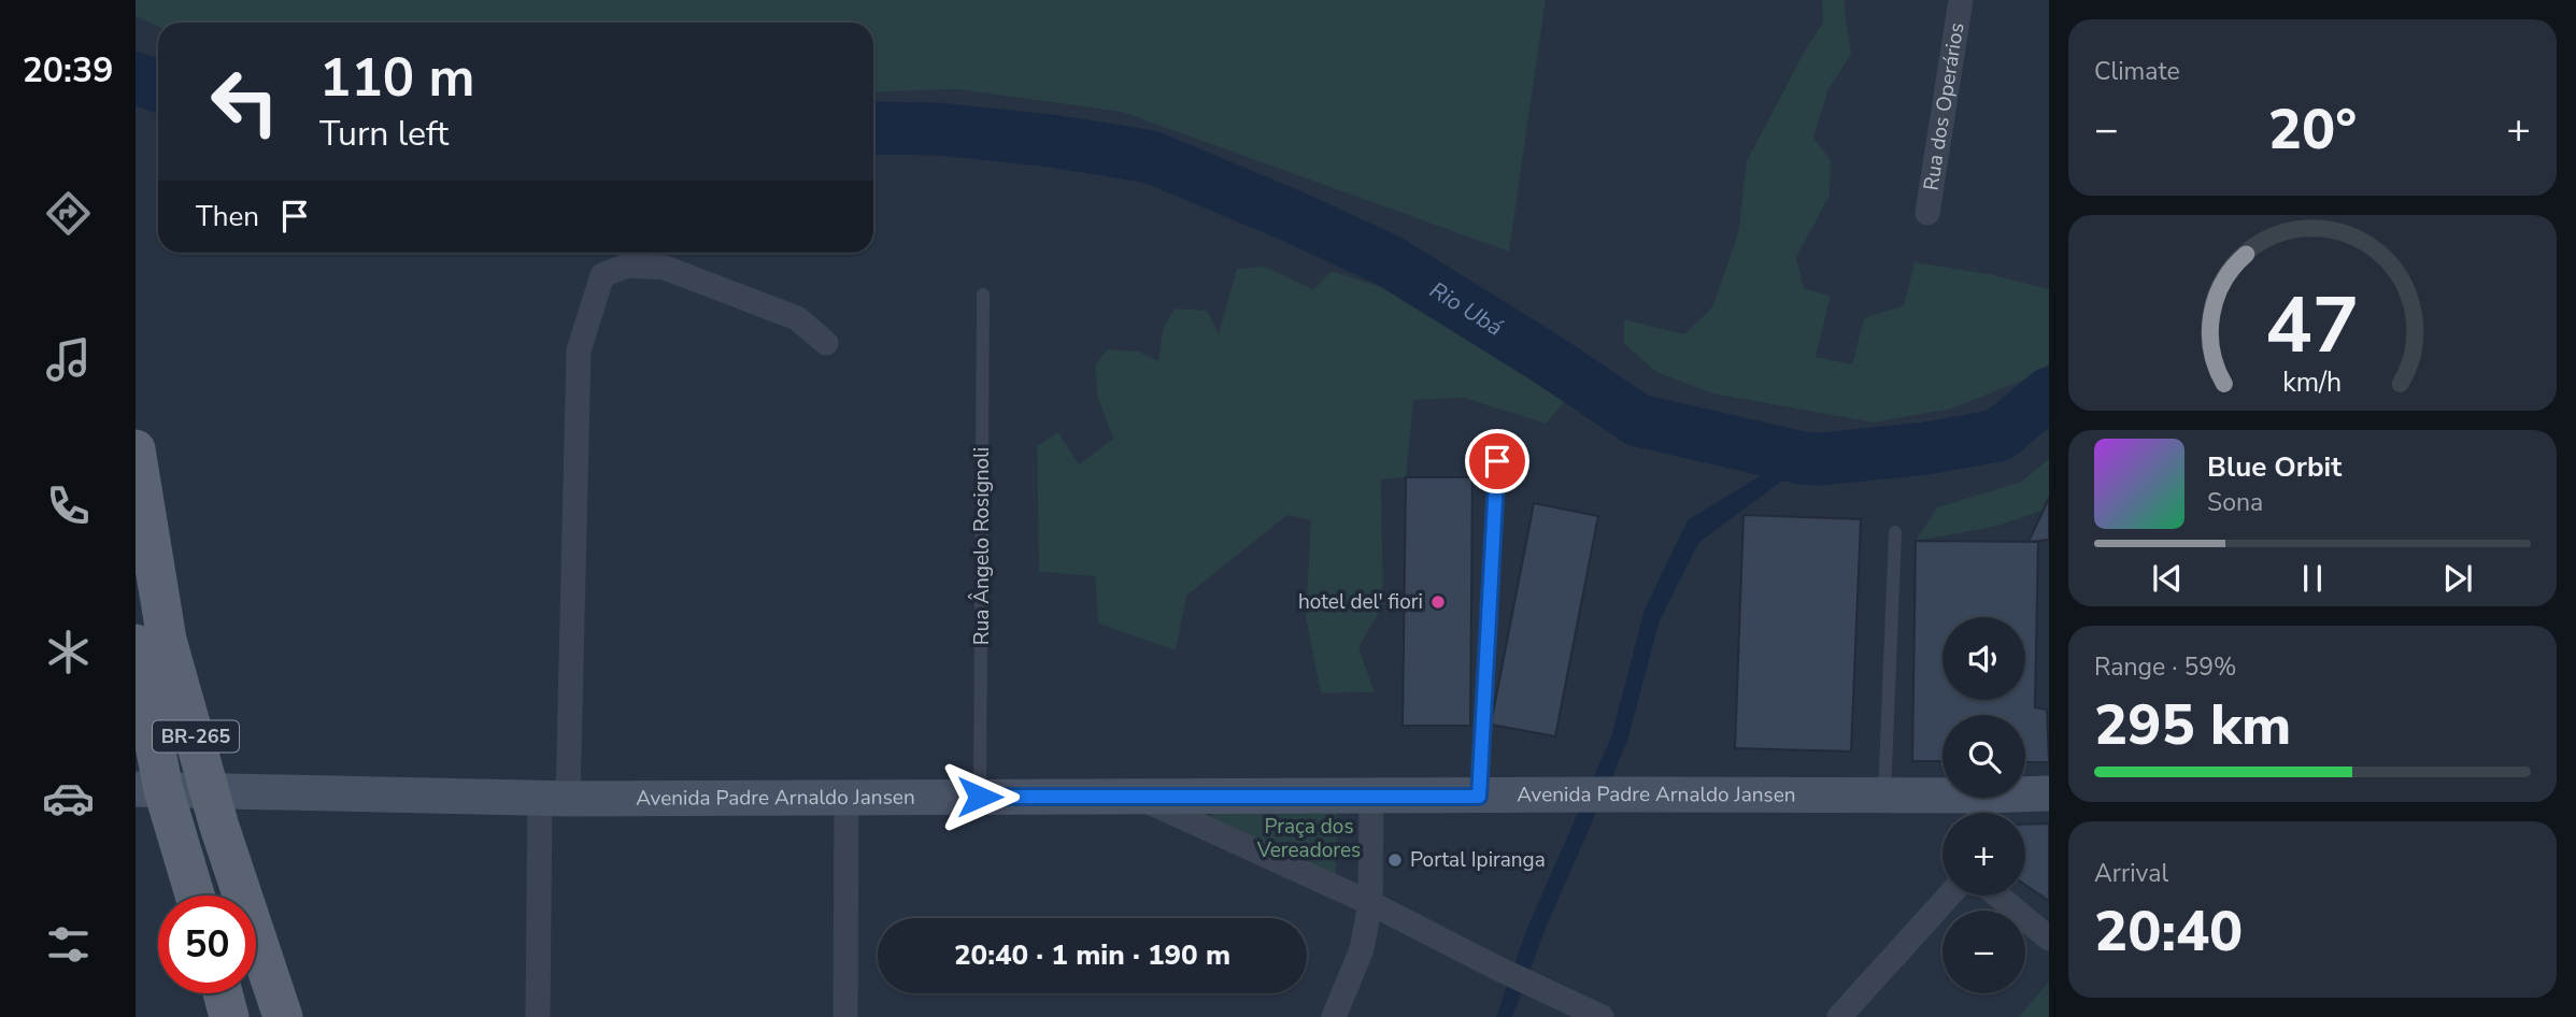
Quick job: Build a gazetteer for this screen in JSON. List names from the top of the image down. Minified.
{"streets":{"main road":["BR-265","Avenida Padre Arnaldo Jansen"],"street":["Rua dos Operários"],"lane":["Rua Ângelo Rosignoli"]},"crossings":[["Rua Ângelo Rosignoli","Avenida Padre Arnaldo Jansen"],["BR-265","Avenida Padre Arnaldo Jansen"]],"water":["Rio Ubá"],"parks":["Praça dos Vereadores"],"places":["hotel del' fiori","Portal Ipiranga"],"page":{"tabs":"20:39","tile":["Climate",["Range · 59%","295 km"],["Arrival","20:40"]],"turn":["110 m","Turn left"],"heat":["−","20°","+"],"then":"Then","song":["Blue Orbit","Sona"],"map_buttons":["+","−"],"limit":"50","trip":"20:40 · 1 min · 190 m","gauge":["47","km/h"]}}
